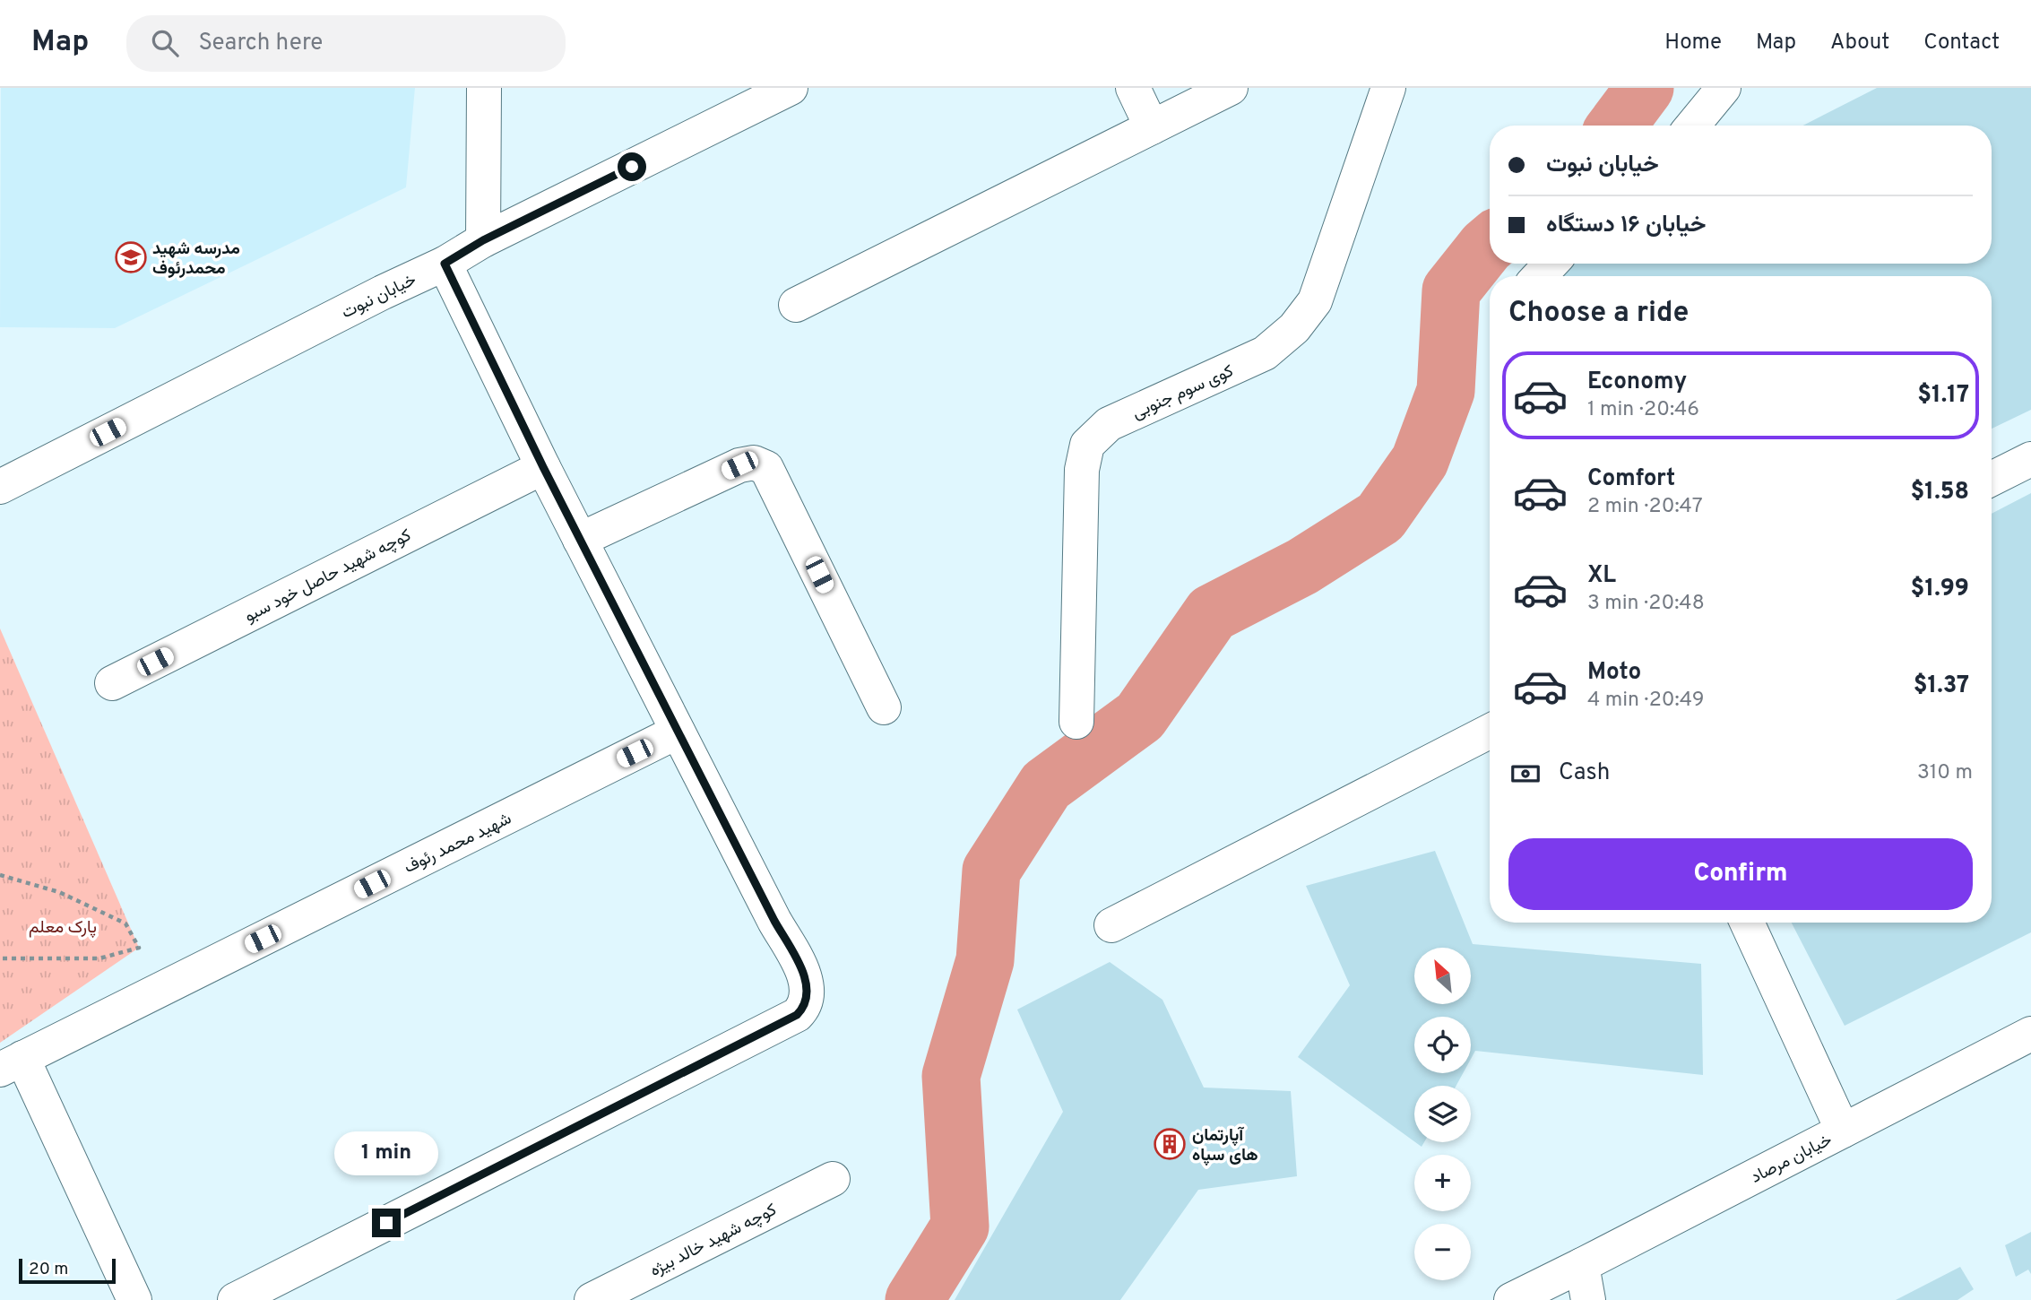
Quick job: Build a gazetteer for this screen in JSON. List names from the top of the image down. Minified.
{"streets":{"street":["خیابان نبوت","کوی سوم جنوبی","کوچه شهید حاصل خود سبو","شهید محمد رئوف","خیابان مرصاد","کوچه شهید خالد بیژه"]},"parks":["پارک معلم"],"places":{"school or university":["مدرسه شهید محمدرئوف"],"building":["آپارتمان های سپاه"]},"scale_bar":"20 m","north":"top left","page":{"header":"Map","search":"Search here","nav":["Home","Map","About","Contact"],"banner":["خیابان نبوت","خیابان ۱۶ دستگاه"],"heading":"Choose a ride","list":[{"name":"Economy","note":"1 min · 20:46","value":"$1.17"},{"name":"Comfort","note":"2 min · 20:47","value":"$1.58"},{"name":"XL","note":"3 min · 20:48","value":"$1.99"},{"name":"Moto","note":"4 min · 20:49","value":"$1.37"}],"pay":["Cash","310 m"],"buttons":"Confirm","map_buttons":["+","−"],"bubble":"1 min","scale":"20 m"}}
